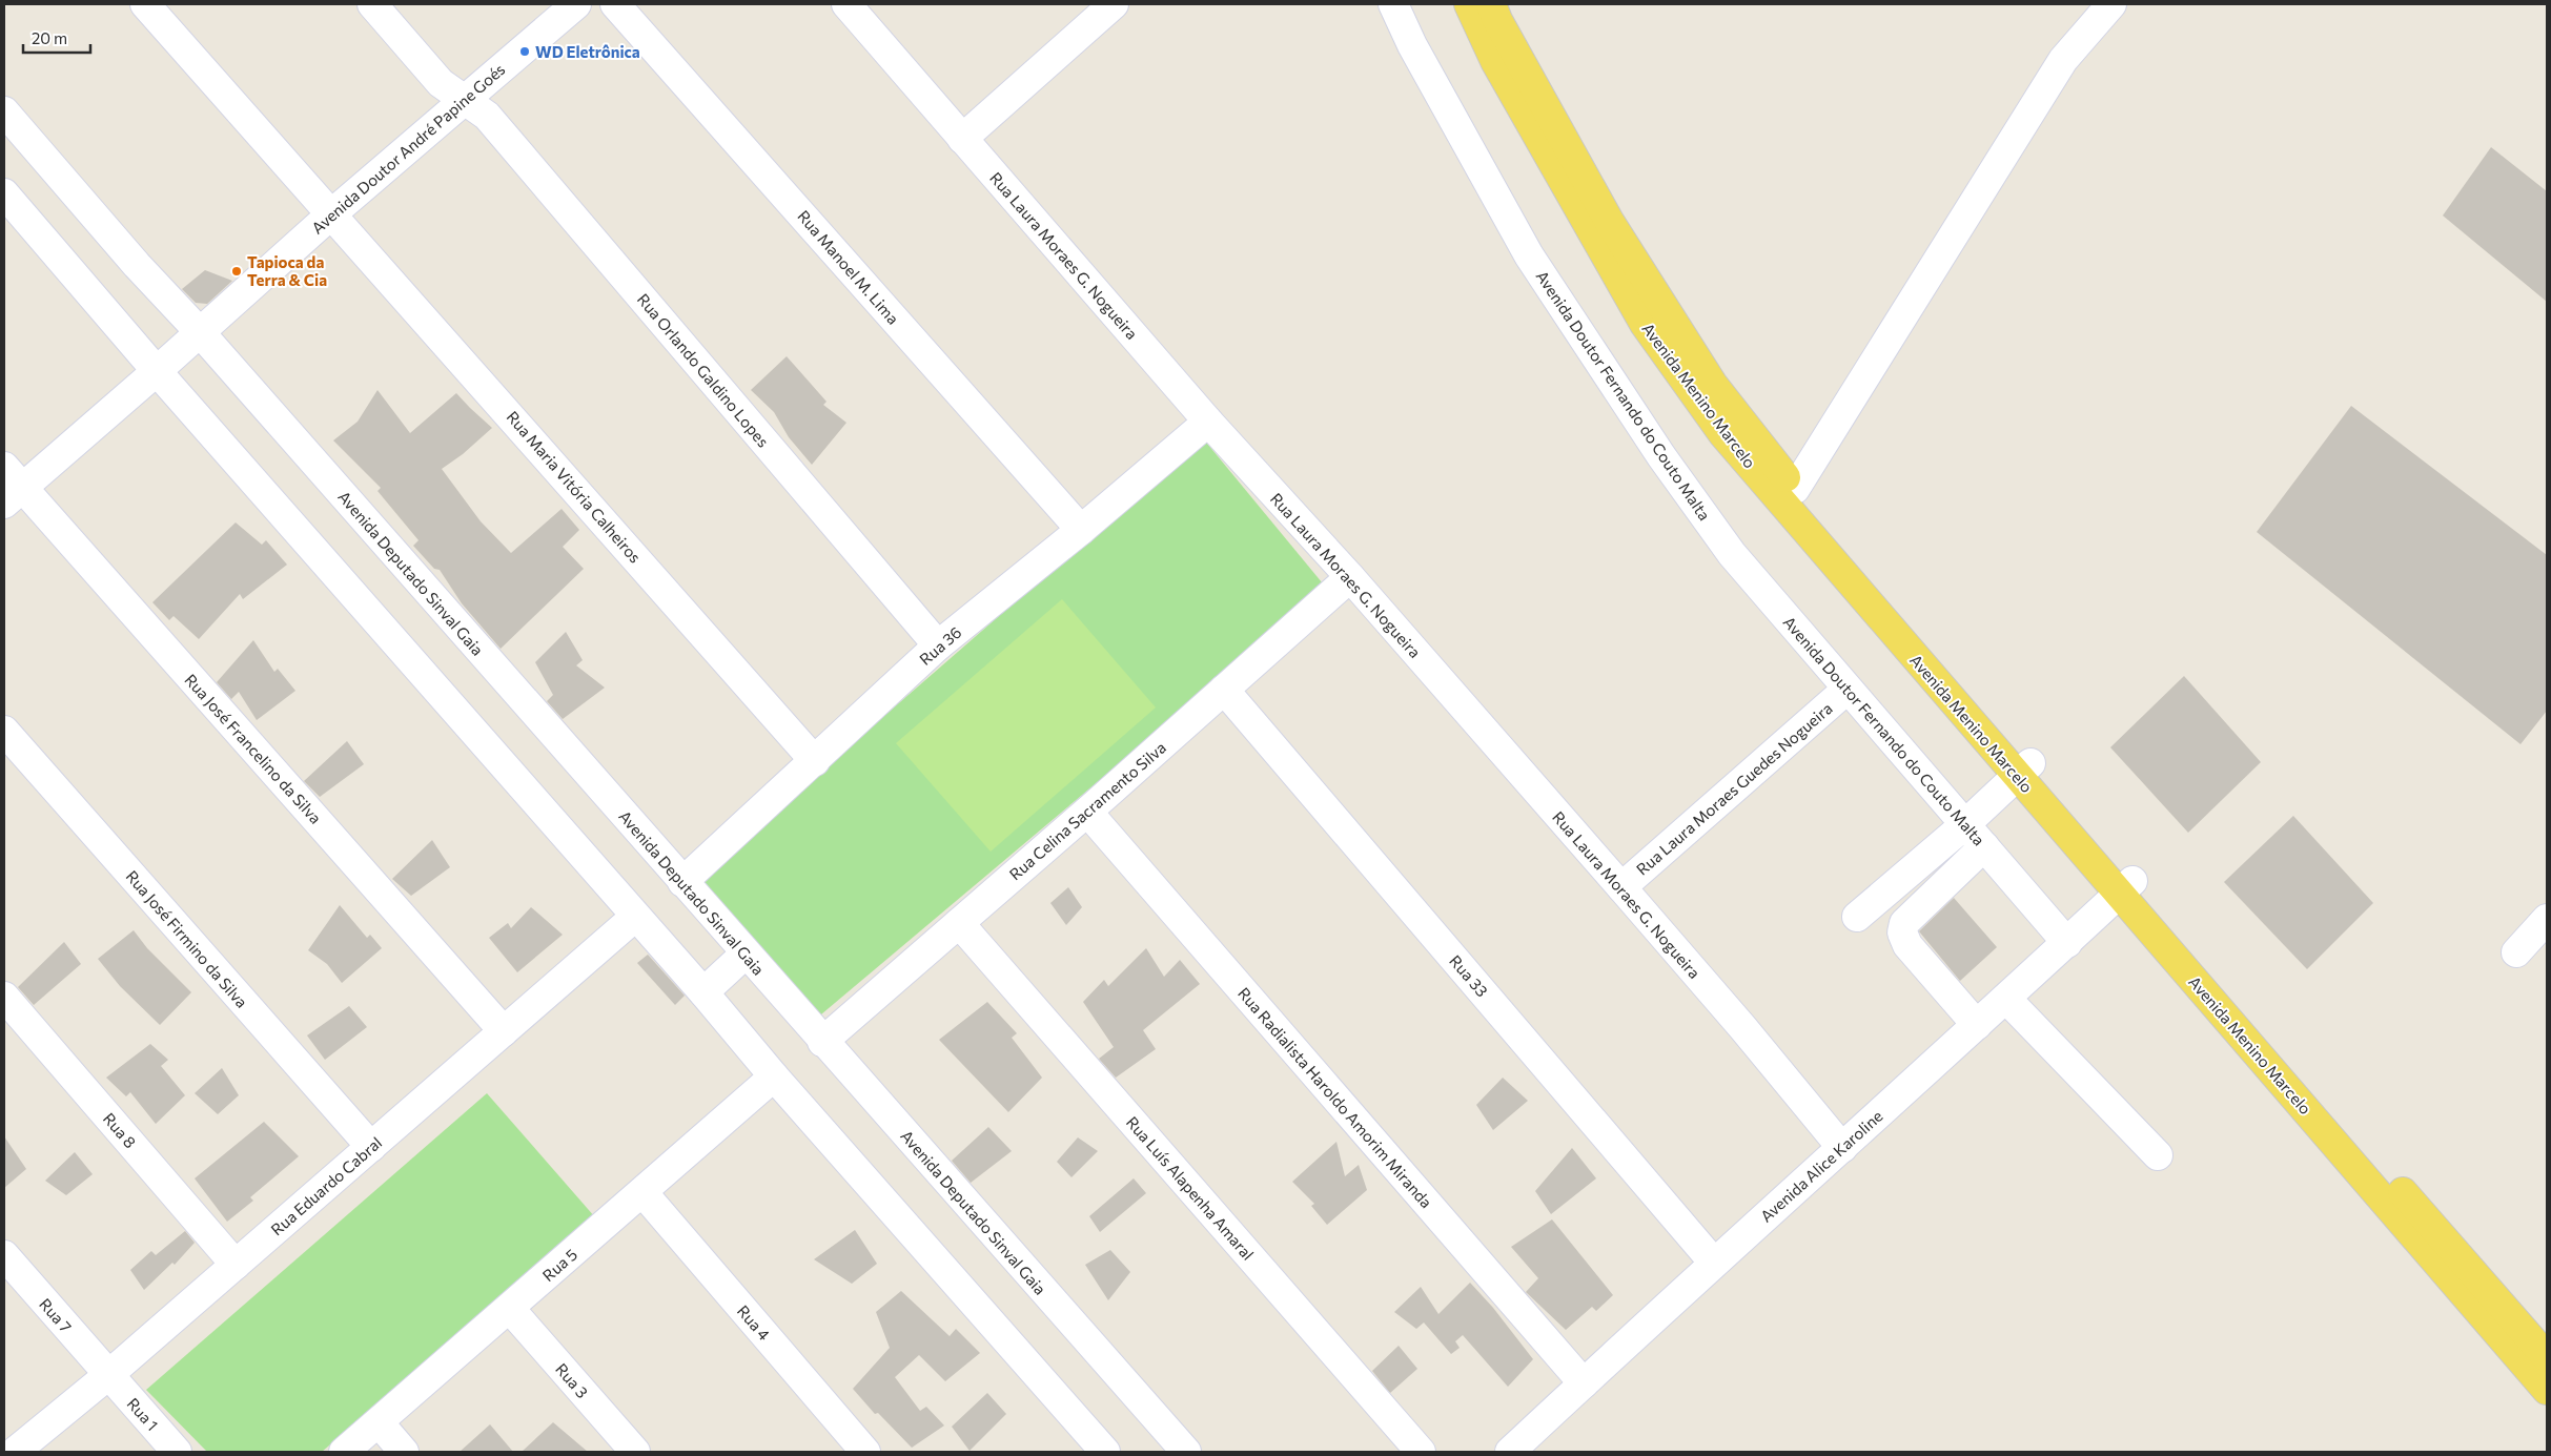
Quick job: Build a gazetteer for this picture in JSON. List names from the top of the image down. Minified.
{"streets":{"main road":["Avenida Menino Marcelo"],"street":["Avenida Doutor André Papine Goés","Rua Laura Moraes G. Nogueira","Rua Manoel M. Lima","Rua Orlando Galdino Lopes","Avenida Doutor Fernando do Couto Malta","Rua Maria Vitória Calheiros","Avenida Deputado Sinval Gaia","Rua 36","Rua José Francelino da Silva","Rua Laura Moraes Guedes Nogueira","Rua Celina Sacramento Silva","Rua José Firmino da Silva","Rua 33","Rua Radialista Haroldo Amorim Miranda","Rua 8","Avenida Alice Karoline","Rua Eduardo Cabral","Rua Luís Alapenha Amaral","Rua 5","Rua 7","Rua 4","Rua 3","Rua 1"]},"crossings":[["Avenida Doutor André Papine Goés","Rua Orlando Galdino Lopes"],["Avenida Doutor André Papine Goés","Rua Maria Vitória Calheiros"],["Avenida Doutor André Papine Goés","Avenida Deputado Sinval Gaia"],["Avenida Doutor André Papine Goés","Rua José Francelino da Silva"],["Rua Laura Moraes G. Nogueira","Rua 36"],["Rua Laura Moraes G. Nogueira","Rua Laura Moraes Guedes Nogueira"],["Rua Laura Moraes G. Nogueira","Rua Celina Sacramento Silva"],["Rua Laura Moraes G. Nogueira","Avenida Alice Karoline"],["Rua Manoel M. Lima","Rua 36"],["Rua Orlando Galdino Lopes","Rua 36"],["Avenida Doutor Fernando do Couto Malta","Rua Laura Moraes Guedes Nogueira"],["Avenida Doutor Fernando do Couto Malta","Avenida Alice Karoline"],["Avenida Menino Marcelo","Avenida Alice Karoline"],["Rua Maria Vitória Calheiros","Rua 36"],["Avenida Deputado Sinval Gaia","Rua 36"],["Avenida Deputado Sinval Gaia","Rua Celina Sacramento Silva"],["Rua José Francelino da Silva","Rua Eduardo Cabral"],["Rua Celina Sacramento Silva","Rua 33"],["Rua Celina Sacramento Silva","Rua Radialista Haroldo Amorim Miranda"],["Rua Celina Sacramento Silva","Rua Luís Alapenha Amaral"],["Rua José Firmino da Silva","Rua Eduardo Cabral"],["Rua 33","Avenida Alice Karoline"],["Rua Radialista Haroldo Amorim Miranda","Avenida Alice Karoline"],["Rua 8","Rua Eduardo Cabral"],["Rua Eduardo Cabral","Rua 7"],["Rua Eduardo Cabral","Rua 1"],["Rua 5","Rua 4"],["Rua 5","Rua 3"],["Rua 7","Rua 1"]],"places":["WD Eletrônica","Tapioca da Terra & Cia"],"scale_bar":"20 m"}
